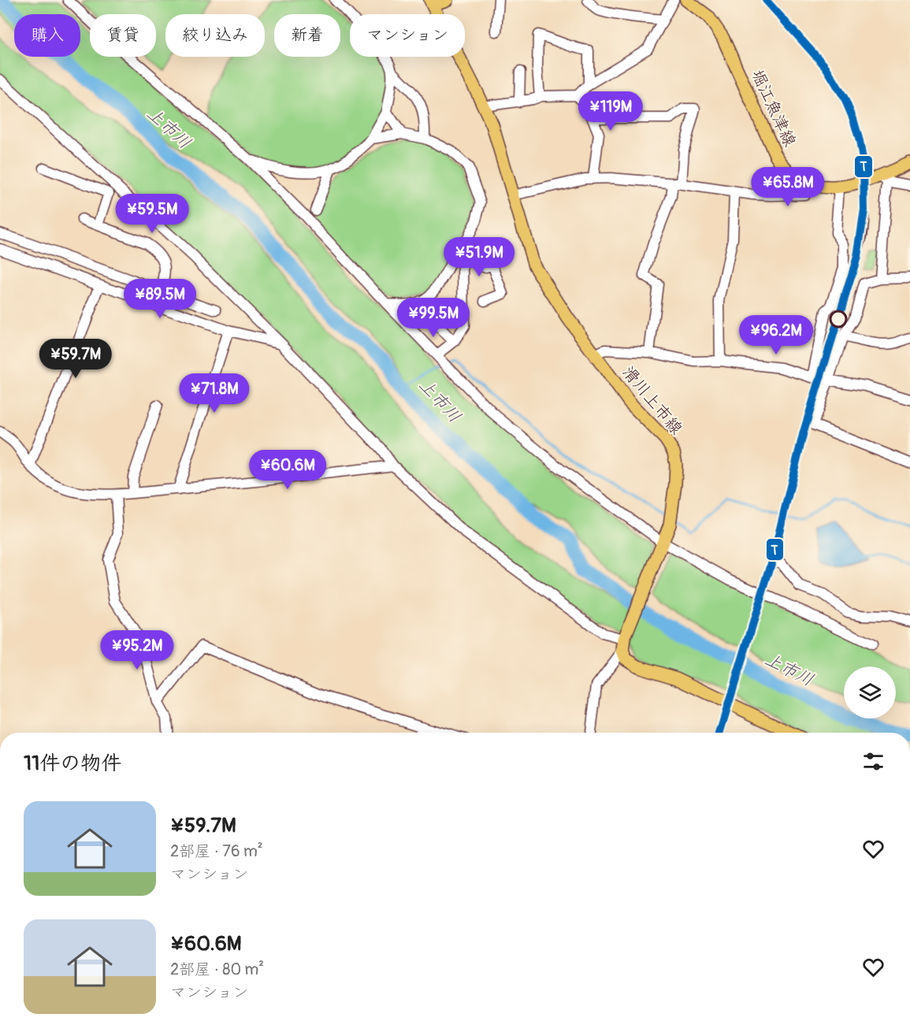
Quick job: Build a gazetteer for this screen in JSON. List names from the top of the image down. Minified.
{"streets":{"main road":["堀江魚津線","滑川上市線"]},"water":["上市川"],"lines":["transit line T"],"page":{"chip":["購入","賃貸","絞り込み","新着","マンション"],"price":["¥119M","¥65.8M","¥59.5M","¥51.9M","¥89.5M","¥99.5M","¥96.2M","¥59.7M","¥71.8M","¥60.6M","¥95.2M"],"heading":"11件の物件","list":[{"name":"¥59.7M","note":"2部屋 · 76 m² · マンション"},{"name":"¥60.6M","note":"2部屋 · 80 m² · マンション"}]}}
